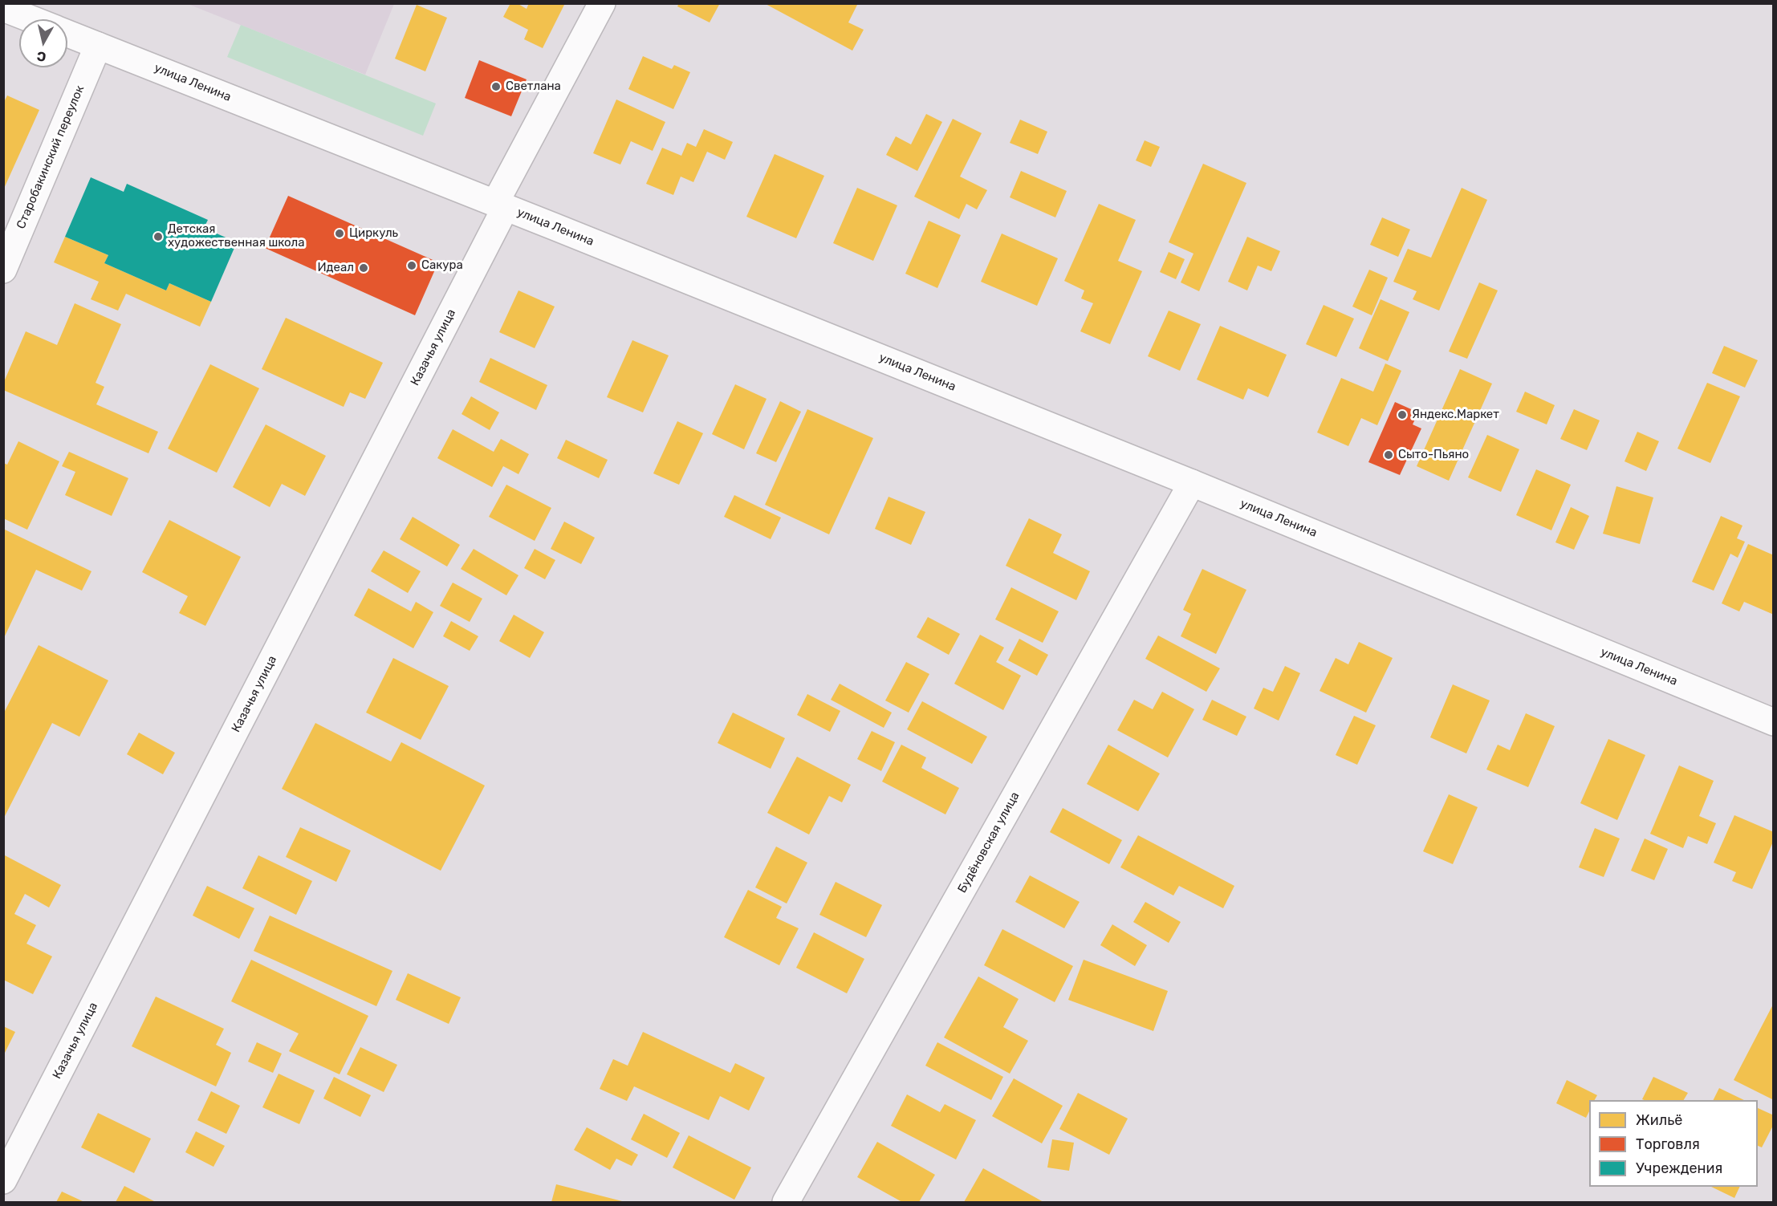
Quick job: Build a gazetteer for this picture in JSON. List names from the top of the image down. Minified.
{"streets":{"street":["улица Ленина","Старобакинский переулок","Казачья улица","Будёновская улица"]},"crossings":[["улица Ленина","Старобакинский переулок"],["улица Ленина","Казачья улица"],["улица Ленина","Будёновская улица"]],"places":["Светлана","Циркуль","Детская художественная школа","Сакура","Идеал","Яндекс.Маркет","Сыто-Пьяно"],"legend":["Жильё","Торговля","Учреждения"],"north":"bottom"}
